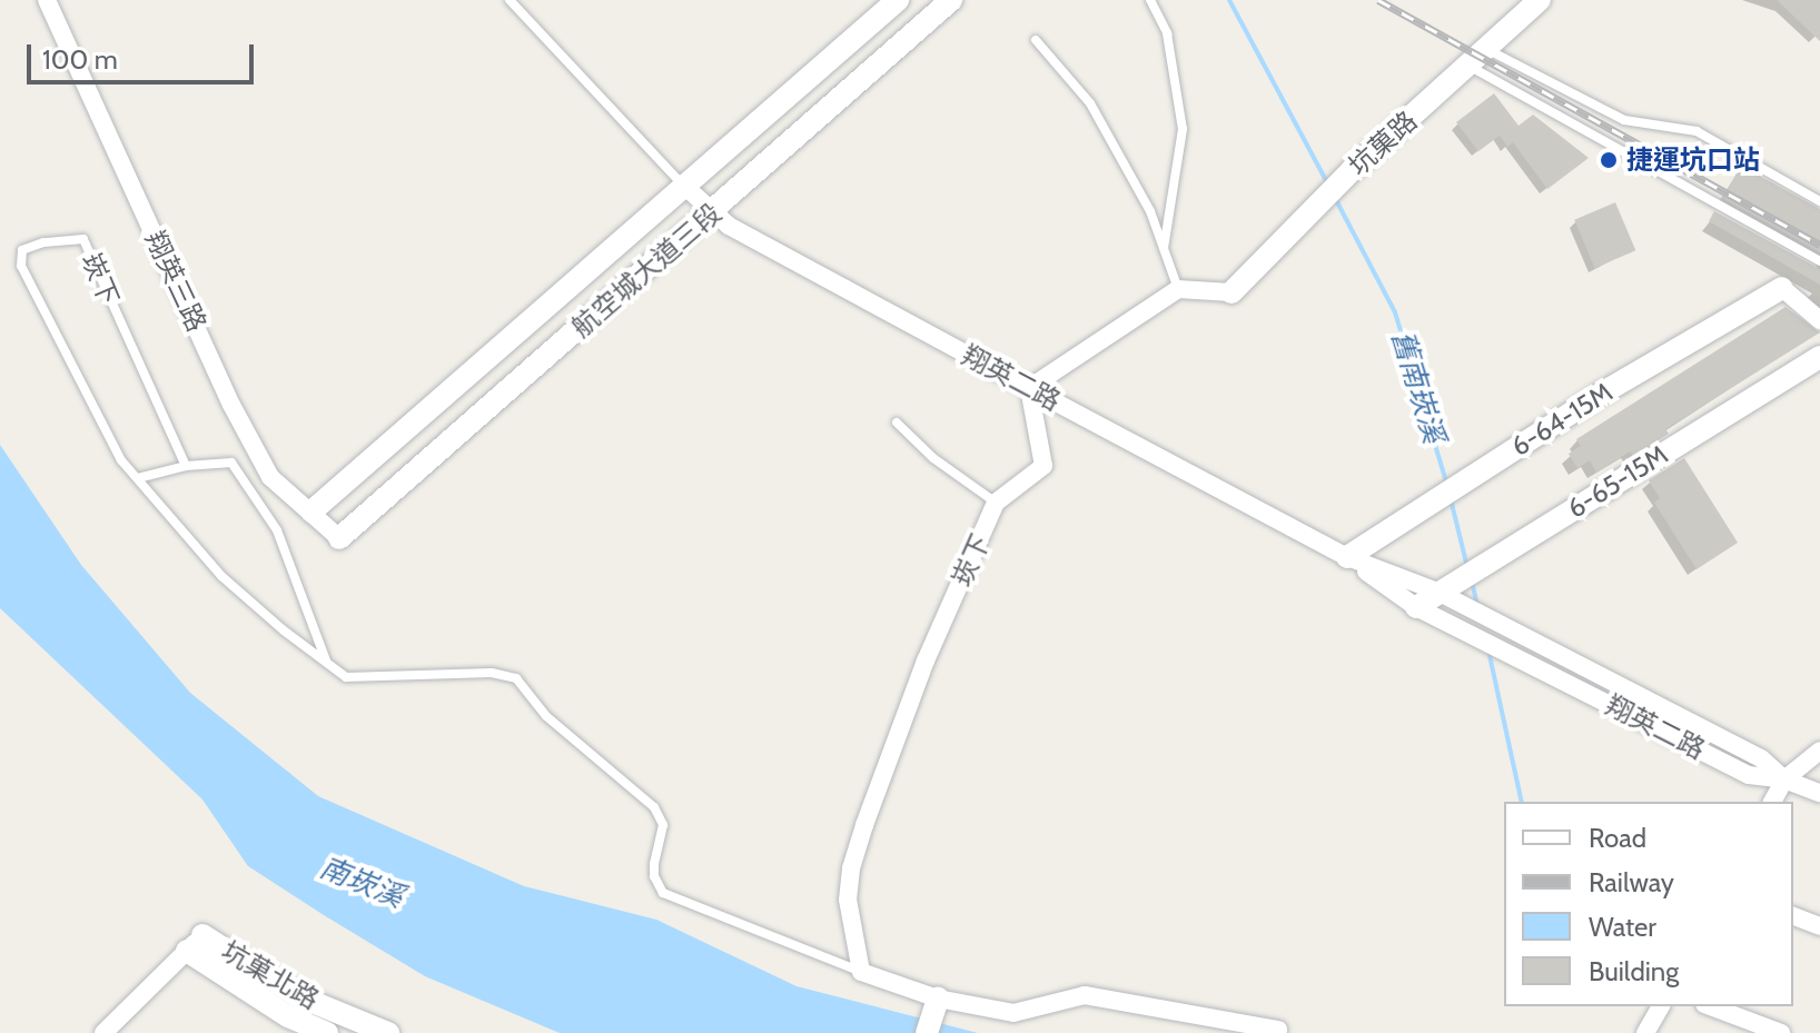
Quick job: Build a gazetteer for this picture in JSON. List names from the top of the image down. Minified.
{"streets":{"street":["坑菓路","航空城大道三段","崁下","翔英三路","翔英二路","6-64-15M","6-65-15M","坑菓北路"]},"crossings":[["航空城大道三段","翔英三路"],["航空城大道三段","翔英二路"],["崁下","翔英二路"],["翔英二路","6-64-15M"],["翔英二路","6-65-15M"]],"water":["舊南崁溪","南崁溪"],"places":["捷運坑口站"],"legend":["Road","Railway","Water","Building"],"scale_bar":"100 m"}
